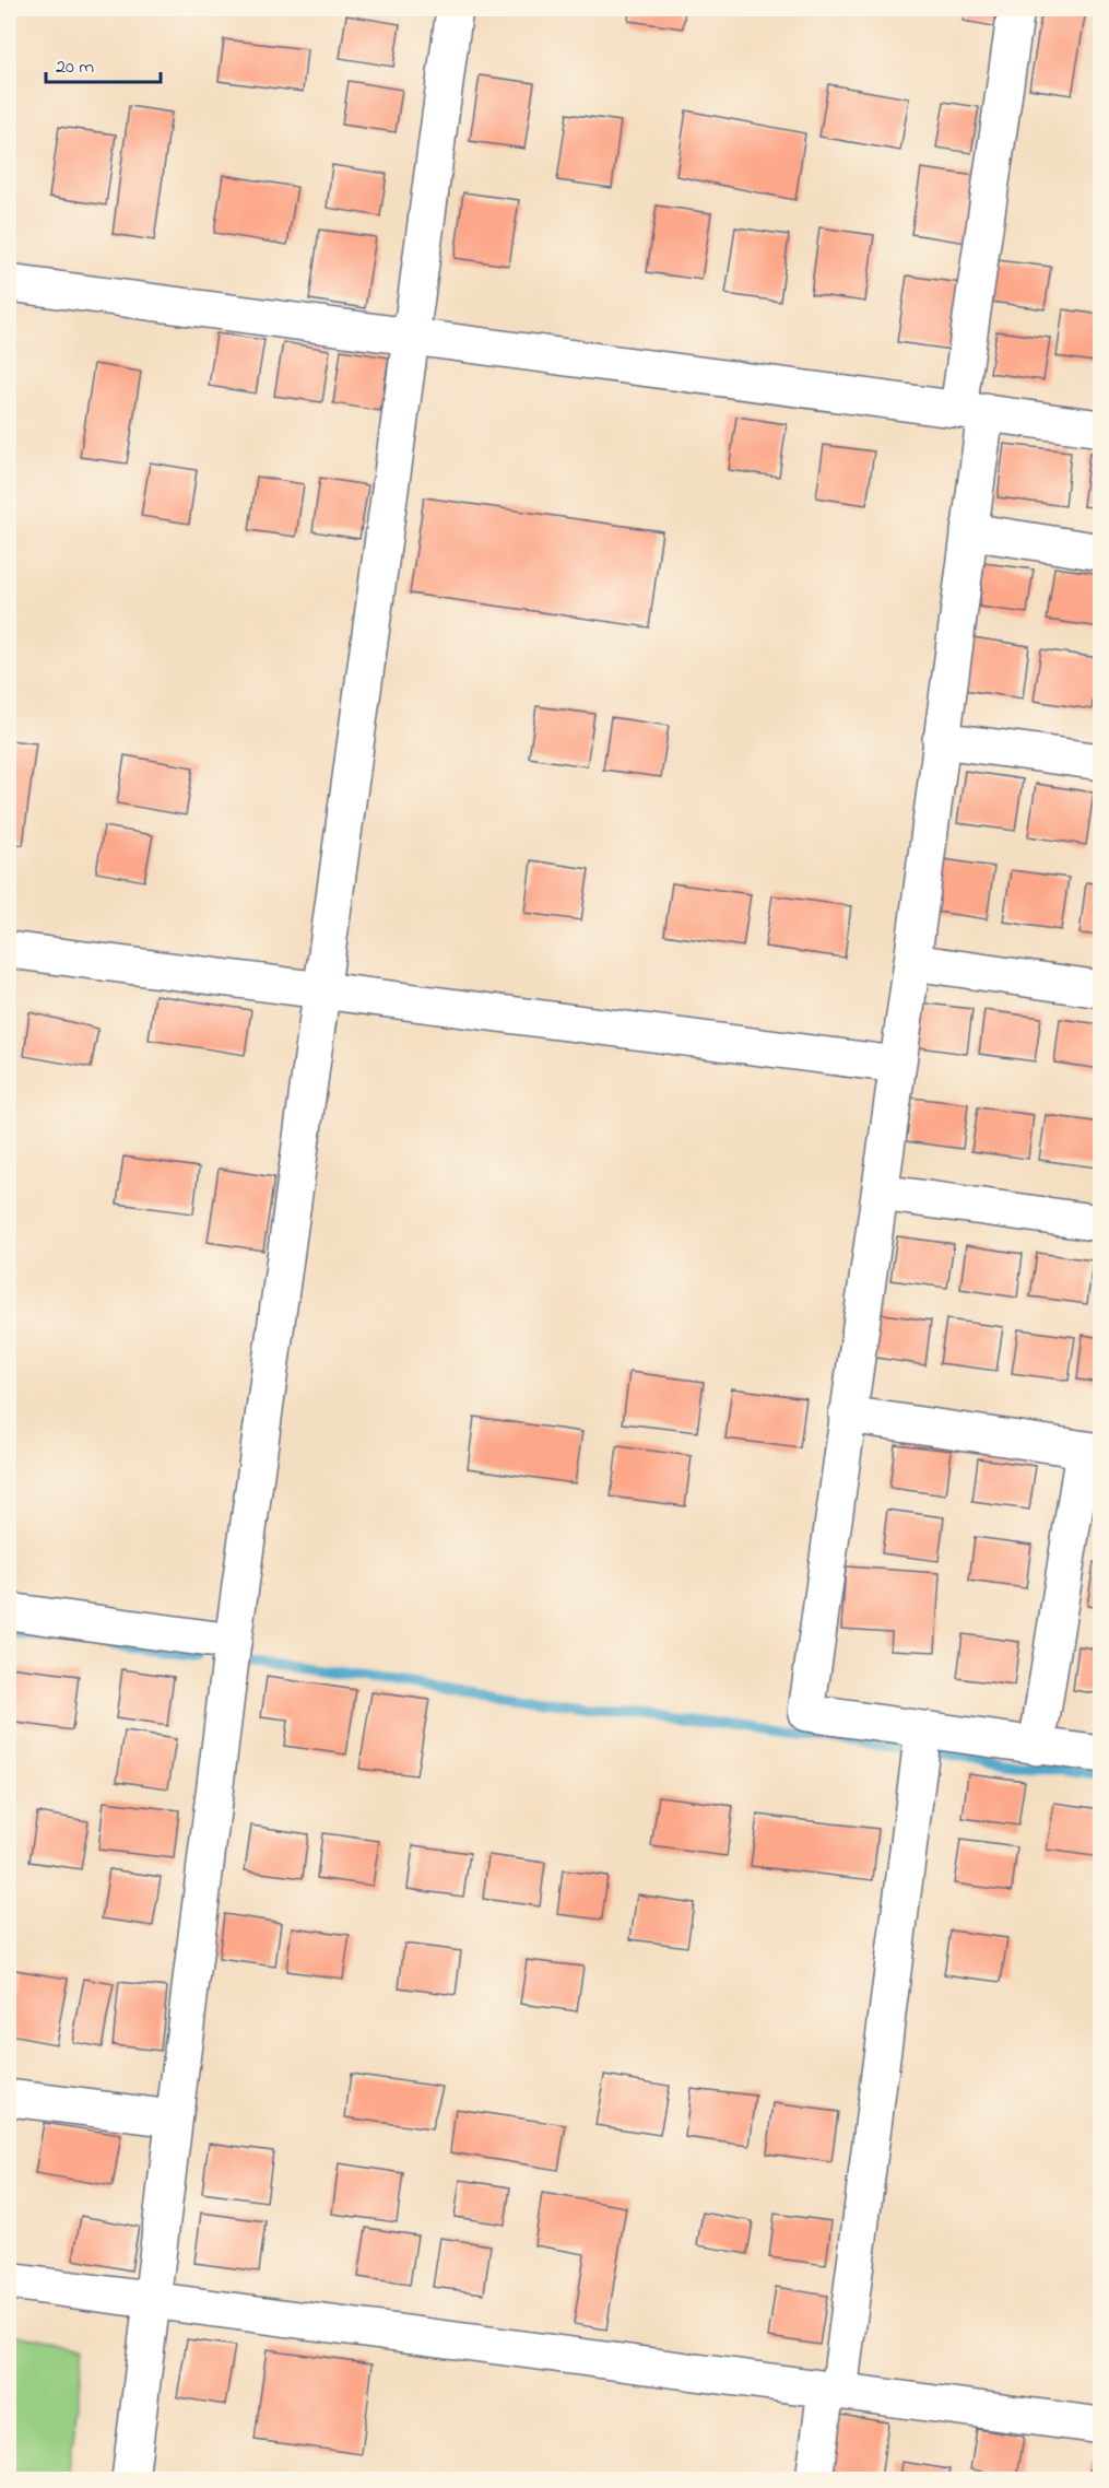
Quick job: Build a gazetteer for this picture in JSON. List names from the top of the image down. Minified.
{"scale_bar":"20 m"}
